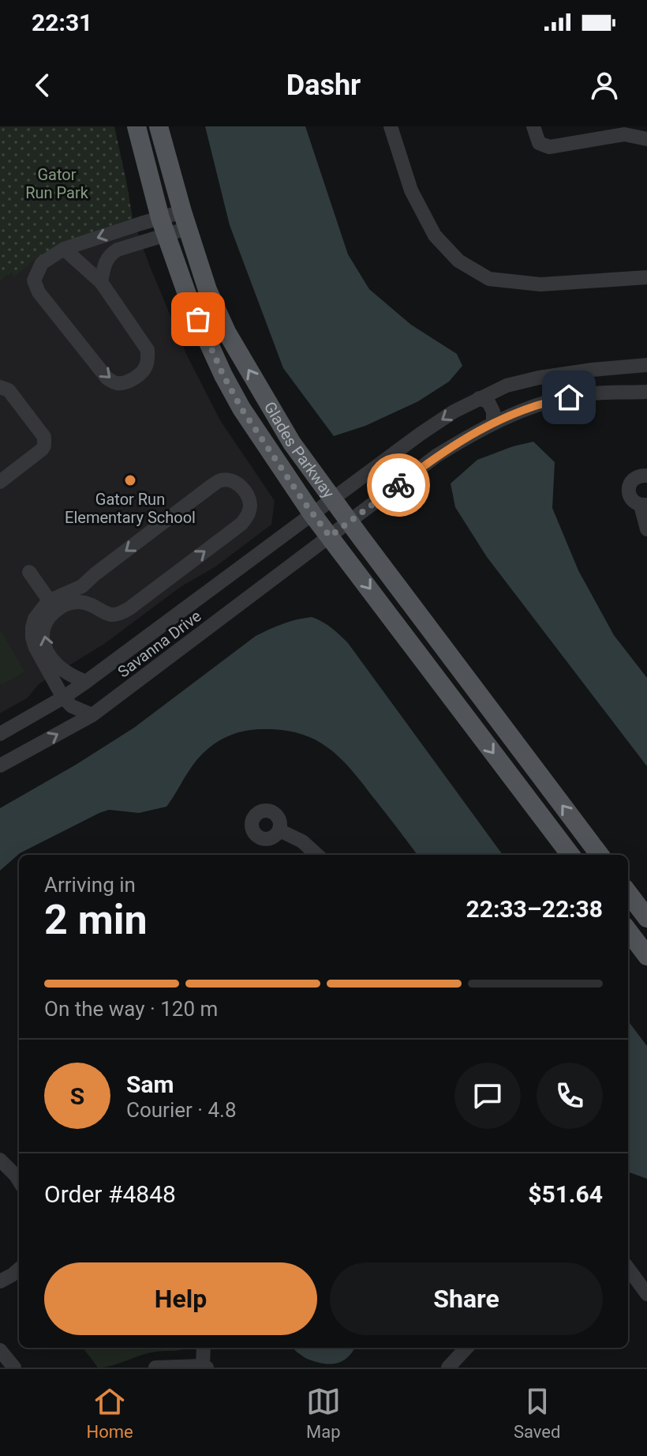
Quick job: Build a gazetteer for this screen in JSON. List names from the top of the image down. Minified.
{"streets":{"main road":["Glades Parkway"],"street":["Savanna Drive"]},"crossings":[["Glades Parkway","Savanna Drive"]],"parks":["Gator Run Park"],"places":["Gator Run Elementary School"],"page":{"status":"22:31","header":"Dashr","heading":["2 min","Arriving in","22:33–22:38"],"panel":["Sam","Courier · 4.8","Order #4848","$51.64"],"bar":"On the way · 120 m","round":"S","buttons":["Help","Share"],"tabs":["Home","Map","Saved"]}}
